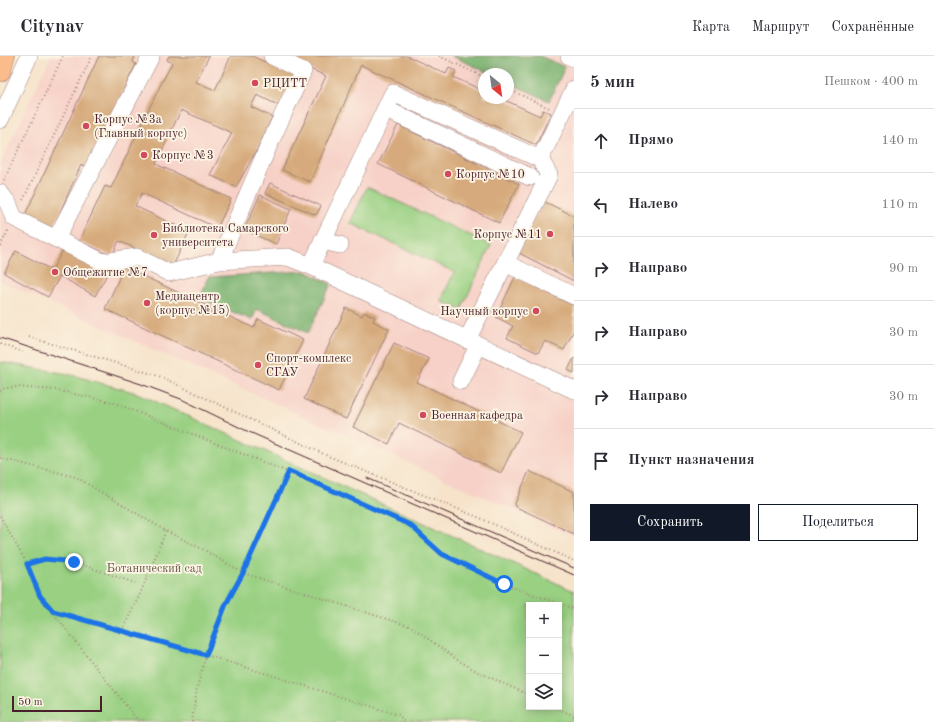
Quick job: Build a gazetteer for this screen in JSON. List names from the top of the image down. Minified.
{"parks":["Ботанический сад"],"places":["РЦИТТ","Корпус №3a (Главный корпус)","Корпус №3","Корпус №10","Корпус №11","Библиотека Самарского университета","Общежитие №7","Медиацентр (корпус №15)","Научный корпус","Спорт-комплекс СГАУ","Военная кафедра"],"scale_bar":"50 m","north":"bottom right","page":{"header":"Citynav","nav":["Карта","Маршрут","Сохранённые"],"heading":["5 мин","Пешком · 400 m"],"list":[["Прямо","140 m"],["Налево","110 m"],["Направо","90 m"],["Направо","30 m"],["Направо","30 m"],"Пункт назначения"],"buttons":["Сохранить","Поделиться"],"map_buttons":["+","−"],"scale":"50 m"}}
